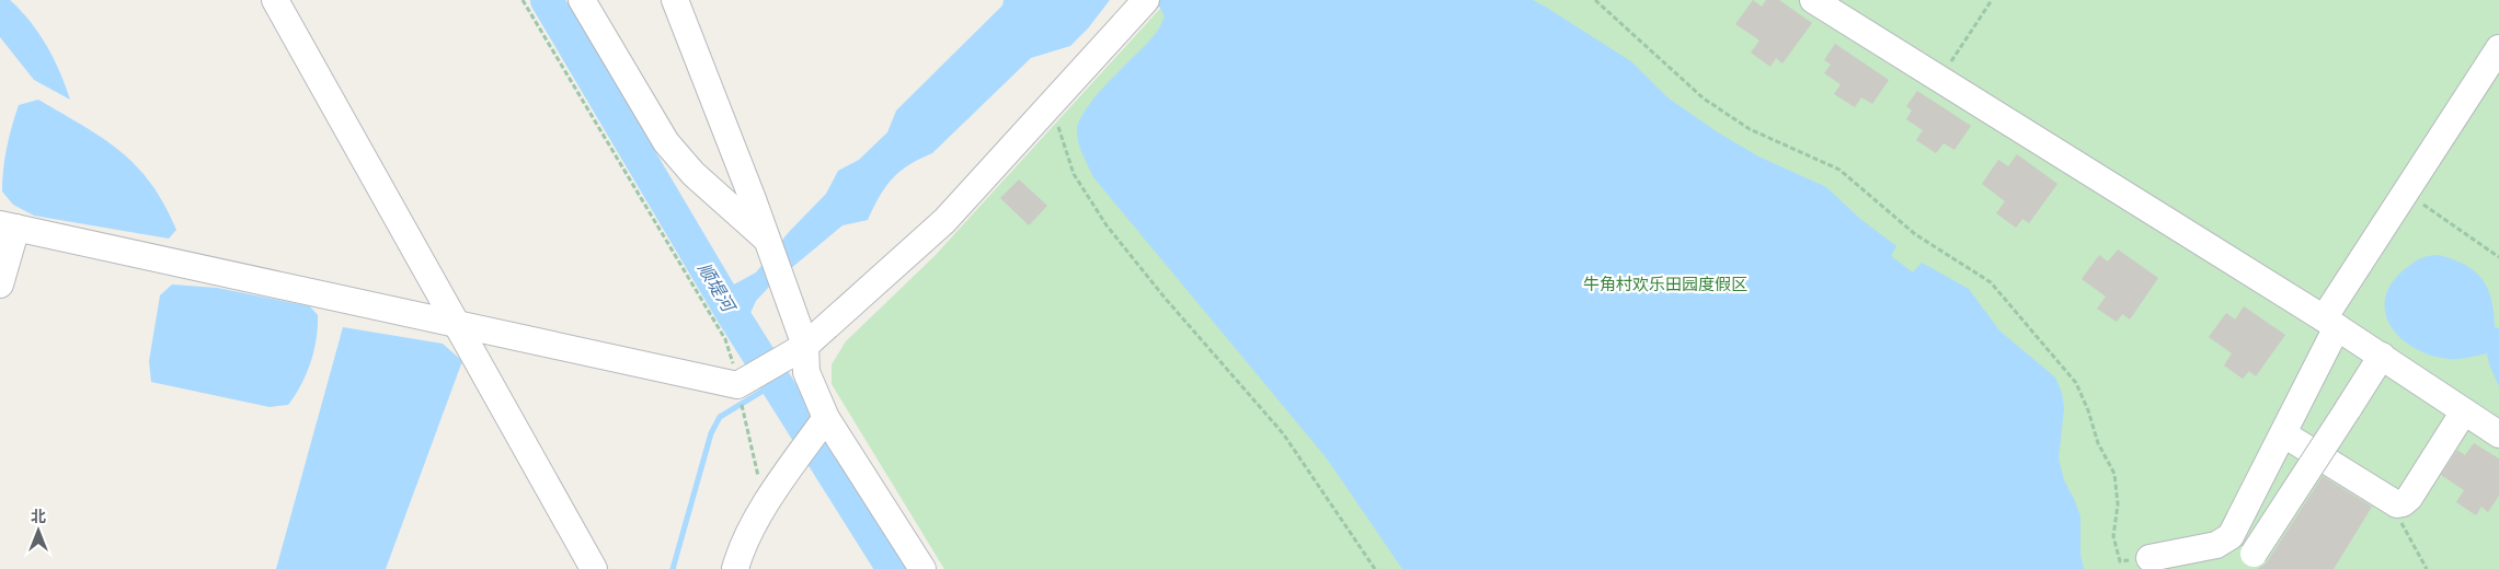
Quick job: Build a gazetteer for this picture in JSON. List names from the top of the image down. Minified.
{"water":["顺堤河"],"parks":["牛角村欢乐田园度假区"],"north":"top"}
